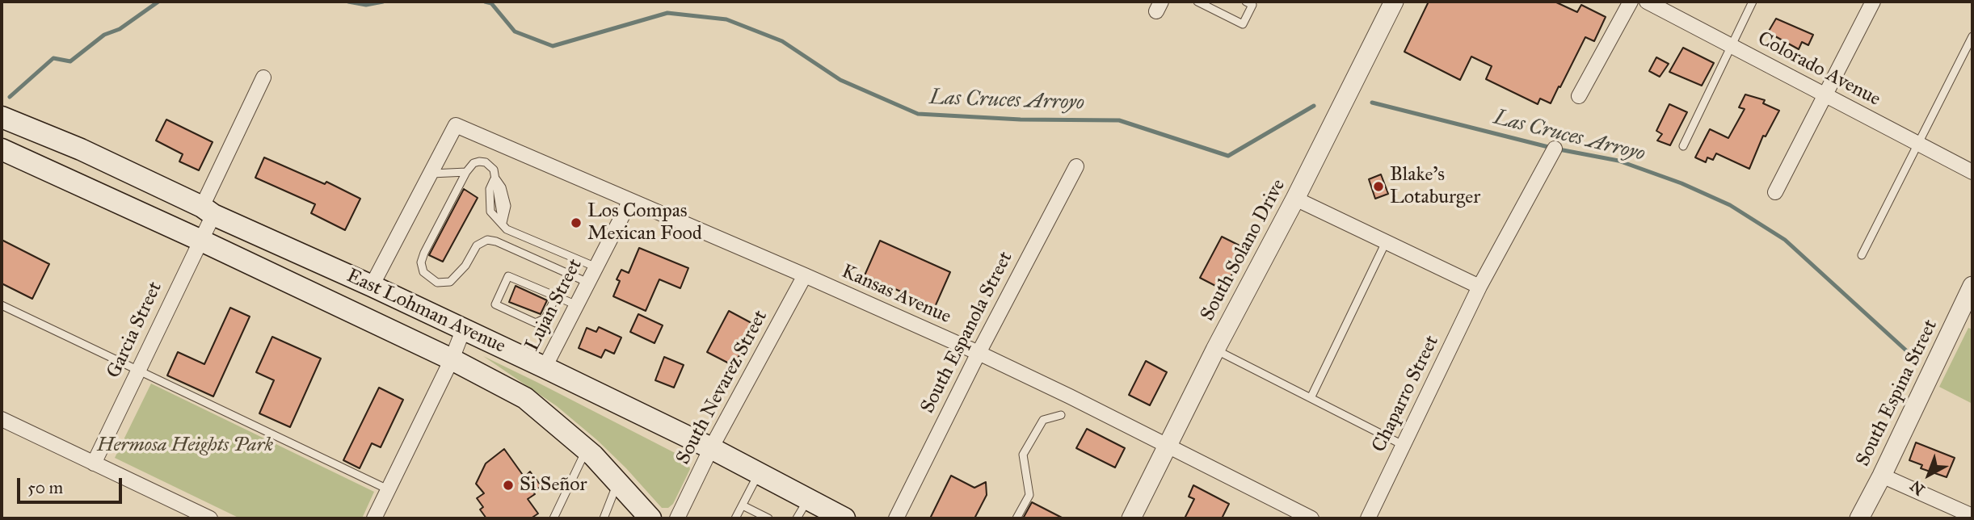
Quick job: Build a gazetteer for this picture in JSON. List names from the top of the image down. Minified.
{"streets":{"main road":["East Lohman Avenue"],"street":["Colorado Avenue","South Solano Drive","Kansas Avenue","Lujan Street","Garcia Street","South Espanola Street","South Nevarez Street","South Espina Street","Chaparro Street"]},"crossings":[["South Solano Drive","Kansas Avenue"],["Kansas Avenue","Lujan Street"],["Kansas Avenue","South Espanola Street"],["Kansas Avenue","South Nevarez Street"],["Lujan Street","East Lohman Avenue"],["East Lohman Avenue","Garcia Street"],["East Lohman Avenue","South Nevarez Street"]],"water":["Las Cruces Arroyo"],"parks":["Hermosa Heights Park"],"places":["Blake's Lotaburger","Los Compas Mexican Food","Si Señor"],"scale_bar":"50 m","north":"bottom left"}
